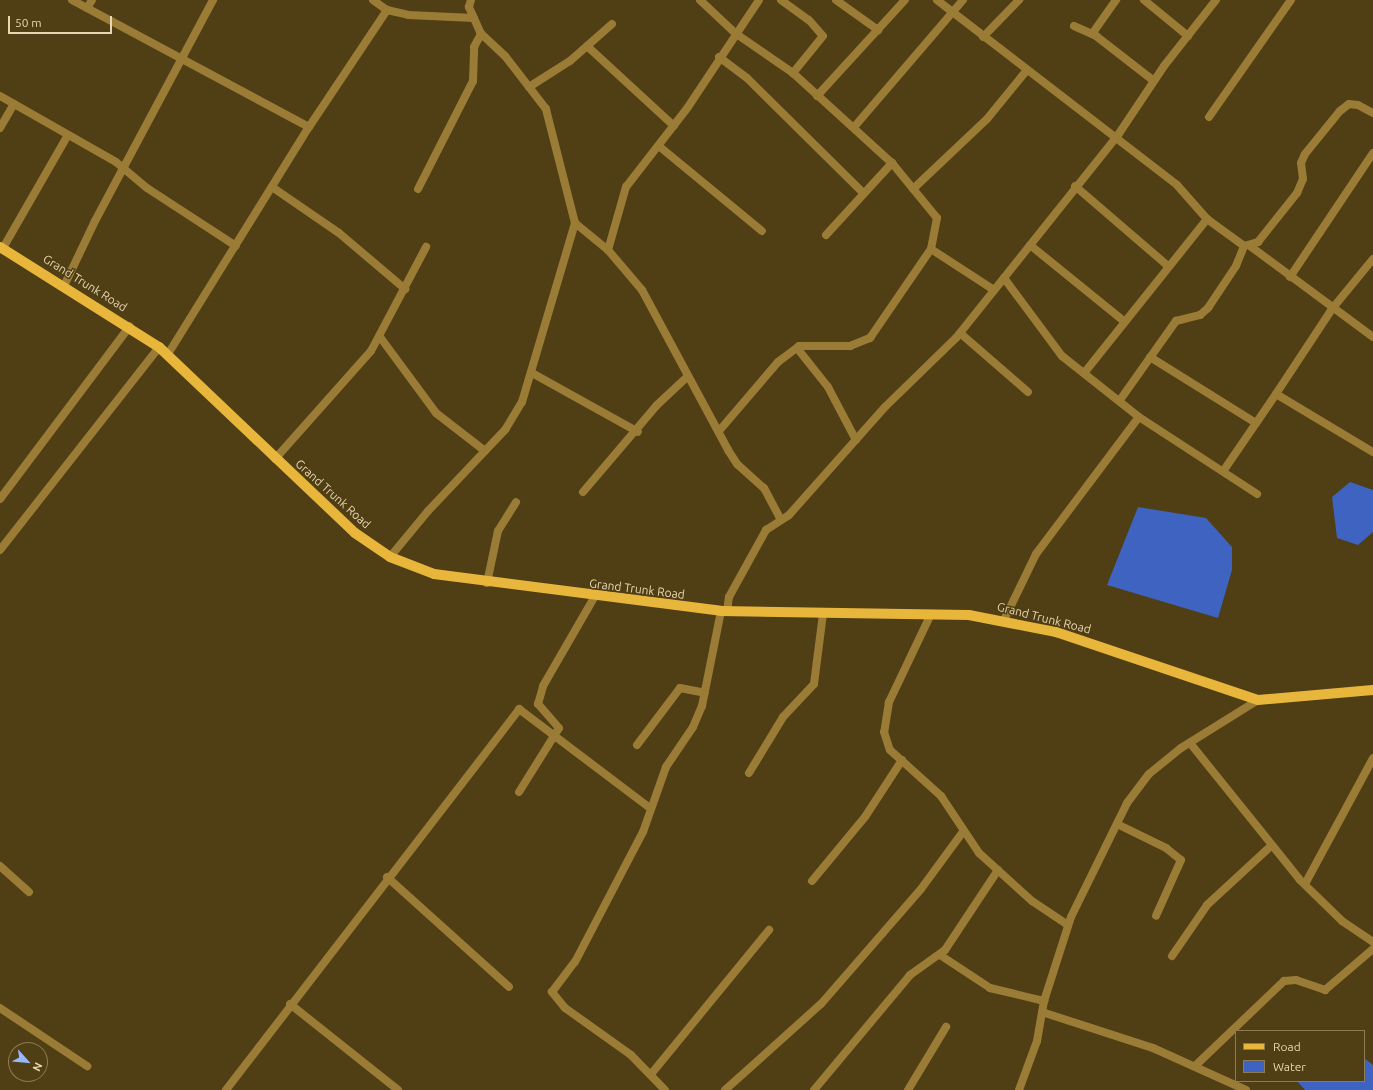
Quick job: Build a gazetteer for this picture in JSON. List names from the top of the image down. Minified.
{"streets":{"main road":["Grand Trunk Road"]},"legend":["Road","Water"],"scale_bar":"50 m","north":"bottom right"}
